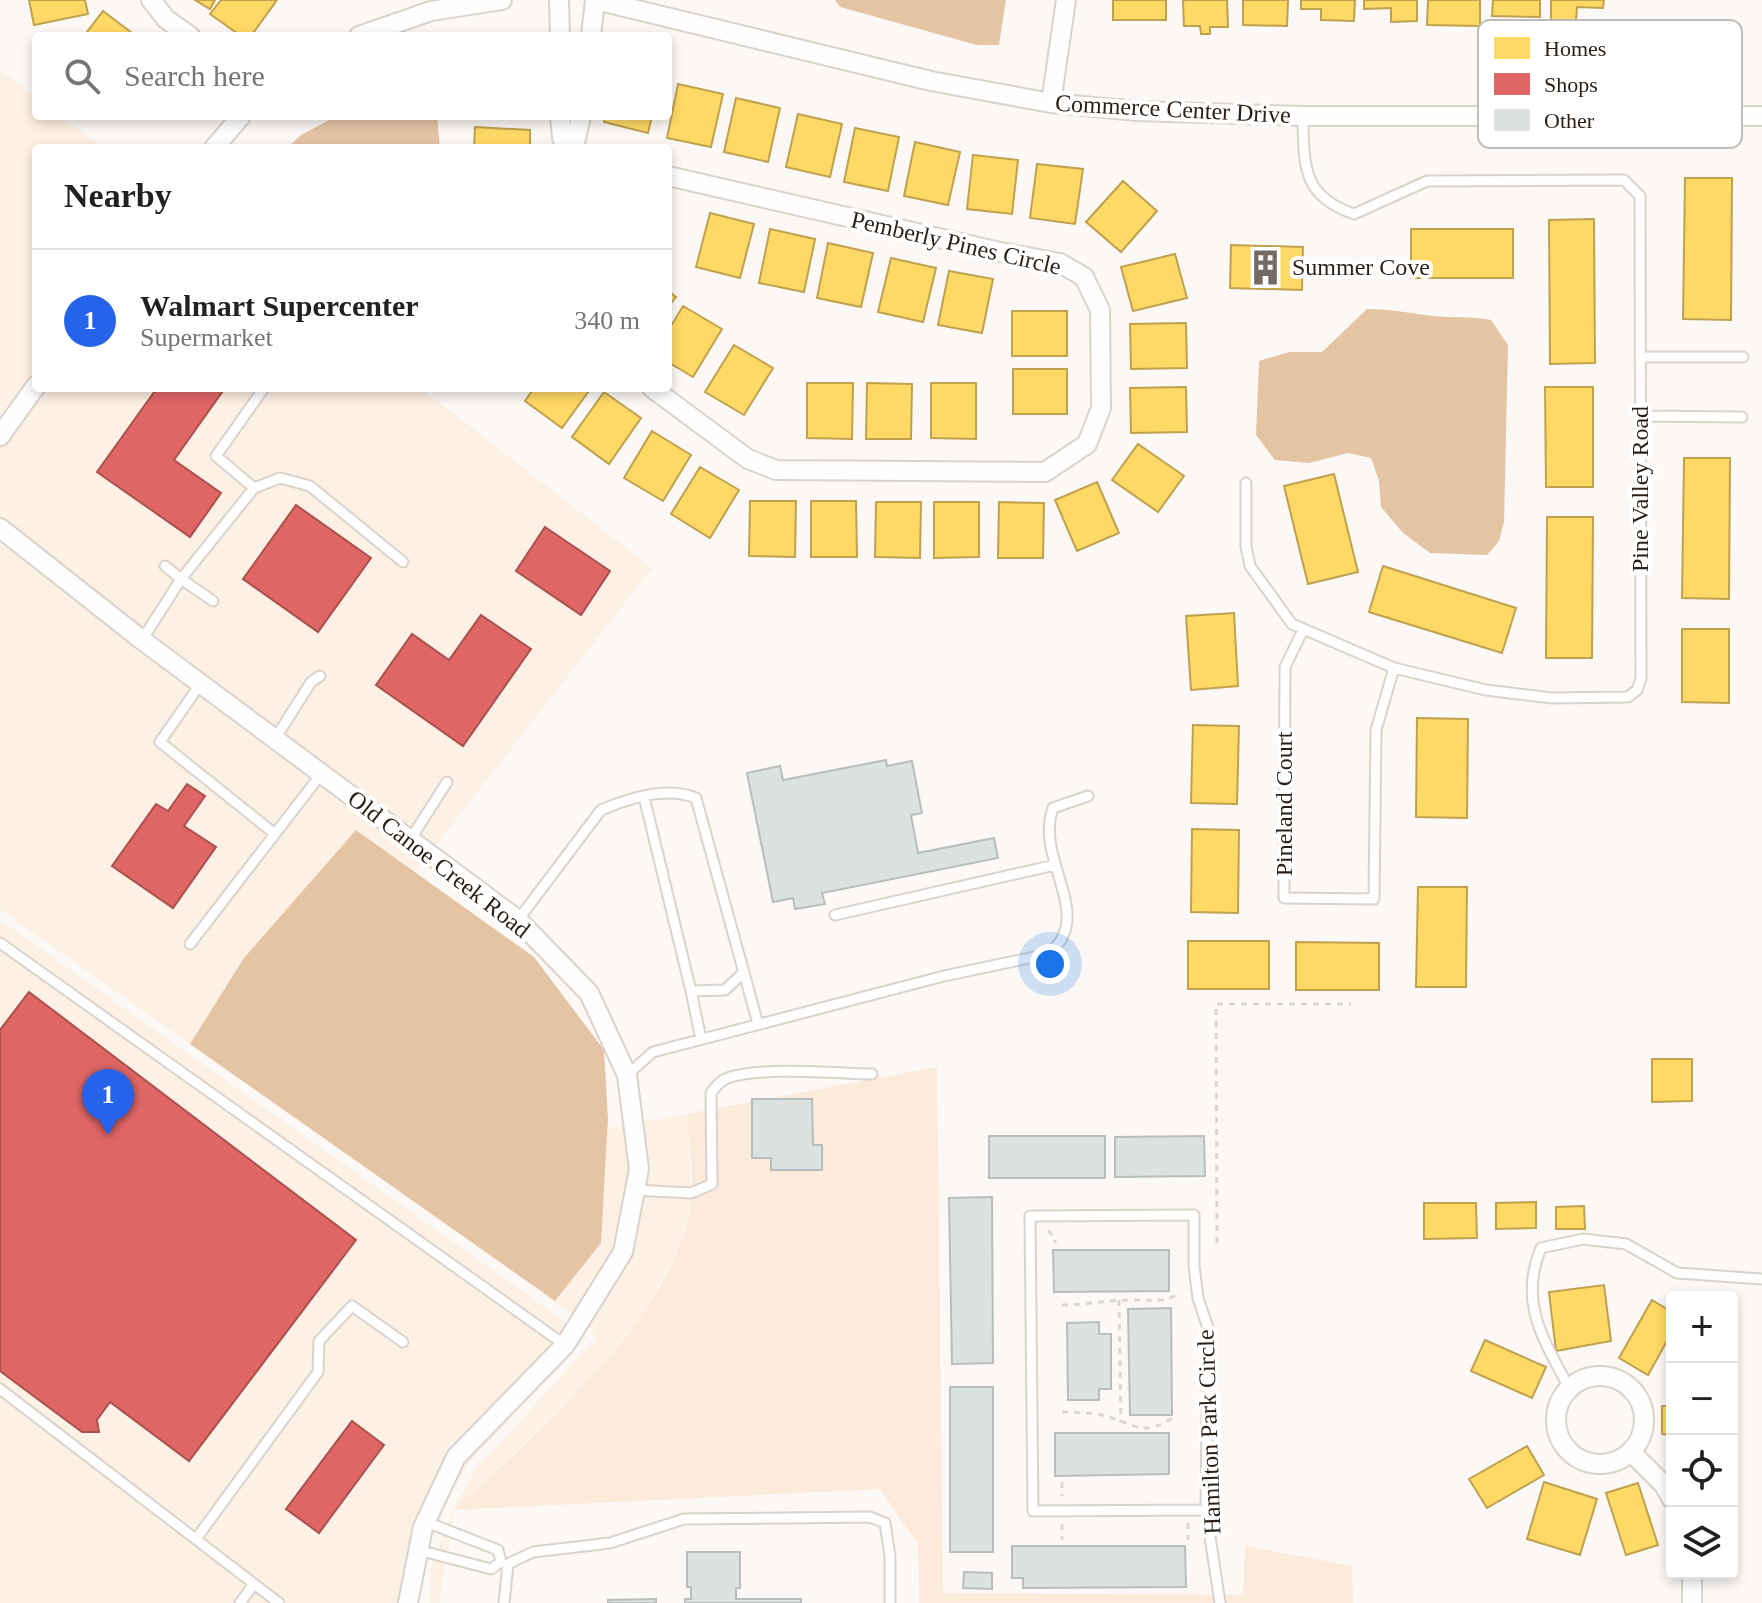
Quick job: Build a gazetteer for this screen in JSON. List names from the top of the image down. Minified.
{"streets":{"street":["Commerce Center Drive","Pemberly Pines Circle","Old Canoe Creek Road"],"lane":["Pine Valley Road","Pineland Court","Hamilton Park Circle"]},"crossings":[["Commerce Center Drive","Pine Valley Road"],["Pine Valley Road","Pineland Court"]],"places":{"building":["Summer Cove"]},"legend":["Homes","Shops","Other"],"page":{"search":"Search here","heading":"Nearby","list":[{"mark":"1","name":"Walmart Supercenter","note":"Supermarket","value":"340 m"}],"pins":"1","map_buttons":["+","−"]}}
